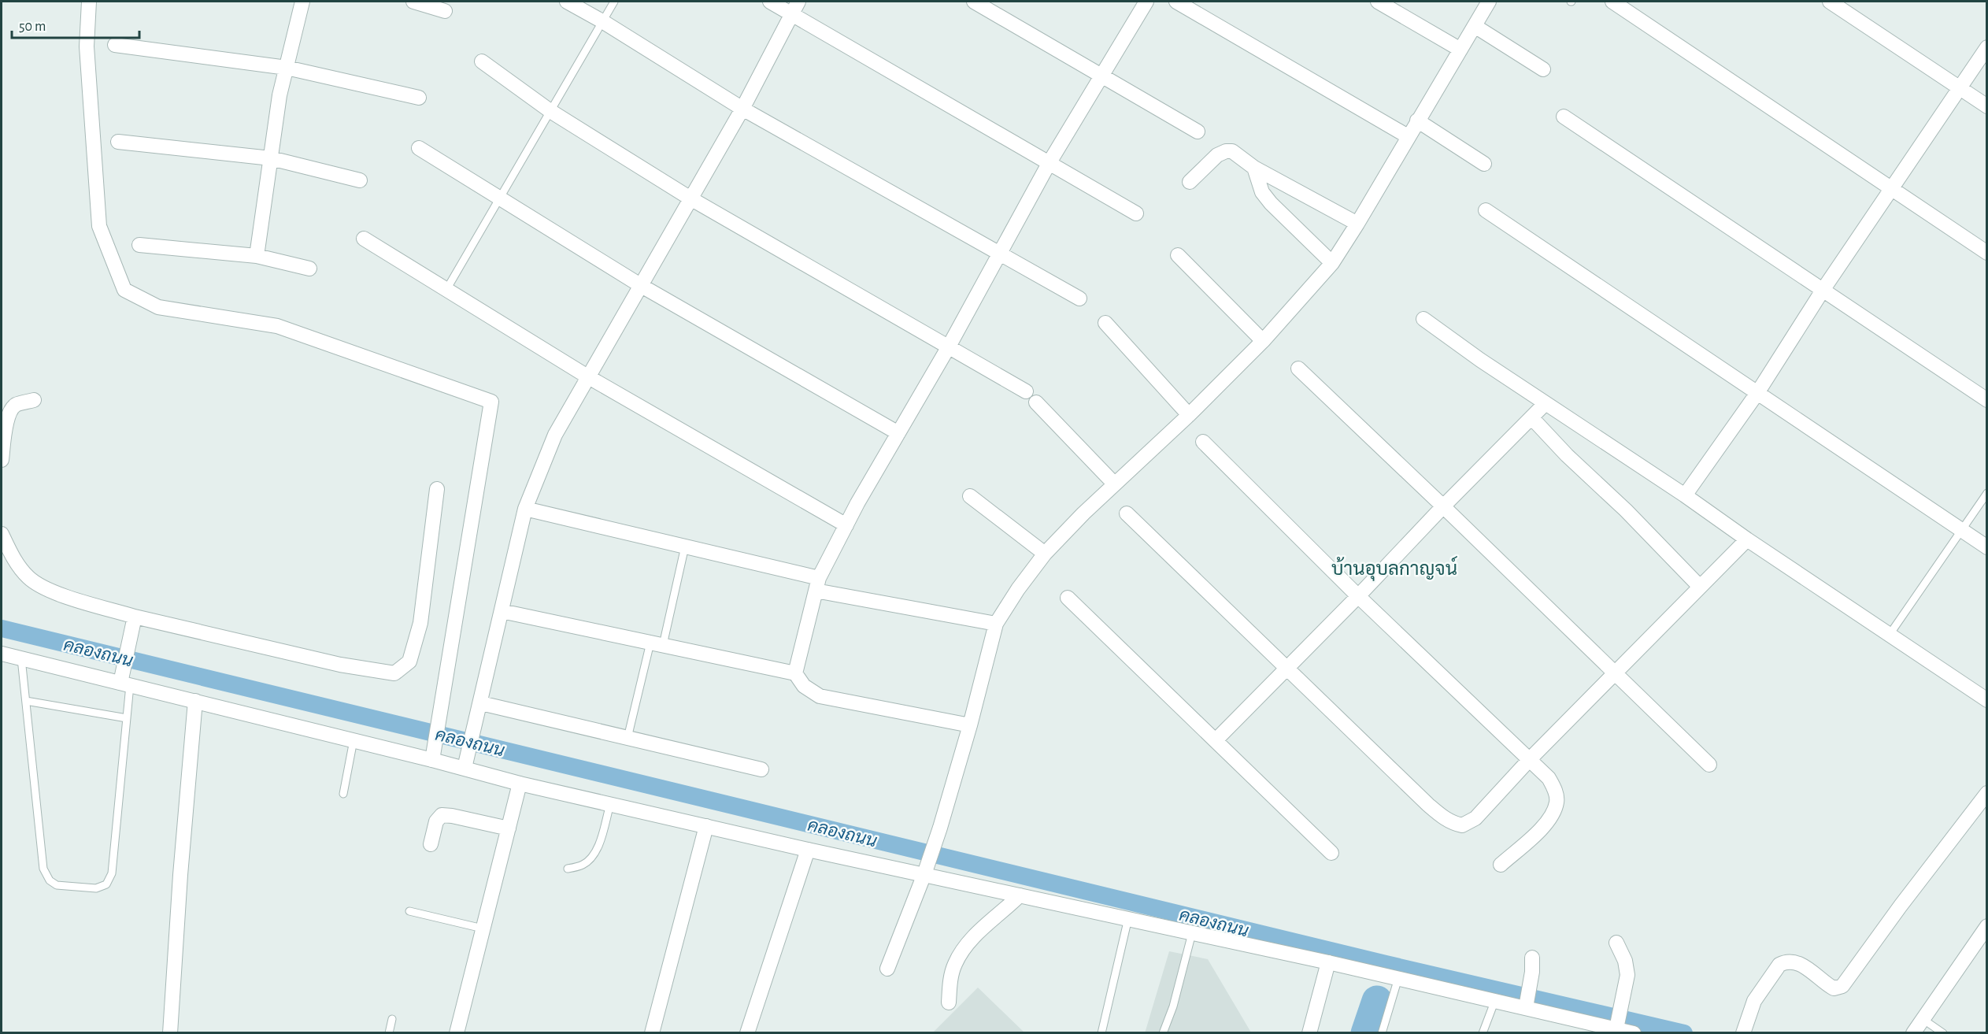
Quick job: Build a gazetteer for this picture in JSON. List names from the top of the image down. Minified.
{"districts":["บ้านอุบลกาญจน์"],"water":["คลองถนน"],"scale_bar":"50 m"}
